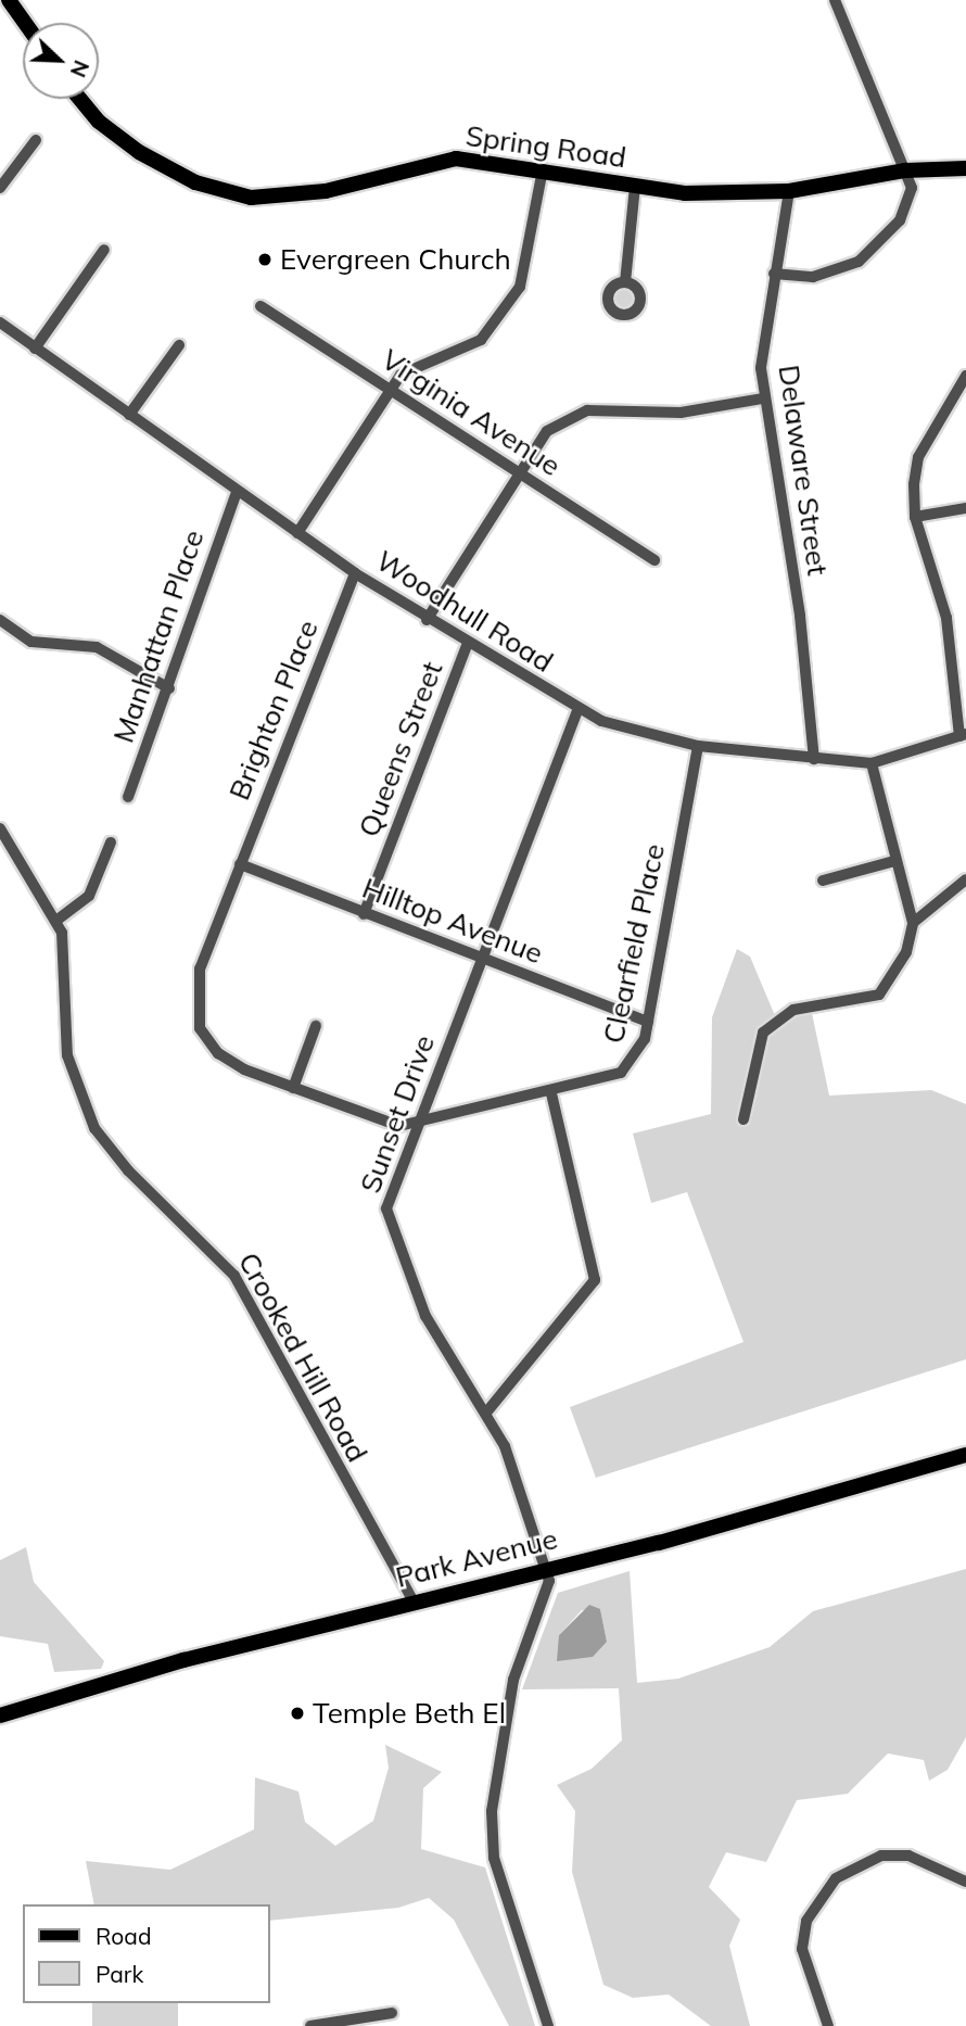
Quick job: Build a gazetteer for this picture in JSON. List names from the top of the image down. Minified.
{"streets":{"main road":["Spring Road","Park Avenue"],"street":["Virginia Avenue","Delaware Street","Woodhull Road","Manhattan Place","Brighton Place","Queens Street","Hilltop Avenue","Clearfield Place","Sunset Drive","Crooked Hill Road"]},"crossings":[["Spring Road","Delaware Street"],["Delaware Street","Woodhull Road"],["Woodhull Road","Manhattan Place"],["Woodhull Road","Brighton Place"],["Woodhull Road","Queens Street"],["Woodhull Road","Clearfield Place"],["Woodhull Road","Sunset Drive"],["Brighton Place","Hilltop Avenue"],["Brighton Place","Clearfield Place"],["Queens Street","Hilltop Avenue"],["Hilltop Avenue","Clearfield Place"],["Hilltop Avenue","Sunset Drive"],["Clearfield Place","Sunset Drive"],["Sunset Drive","Park Avenue"],["Crooked Hill Road","Park Avenue"]],"places":["Evergreen Church","Temple Beth El"],"legend":["Road","Park"],"north":"bottom right"}
